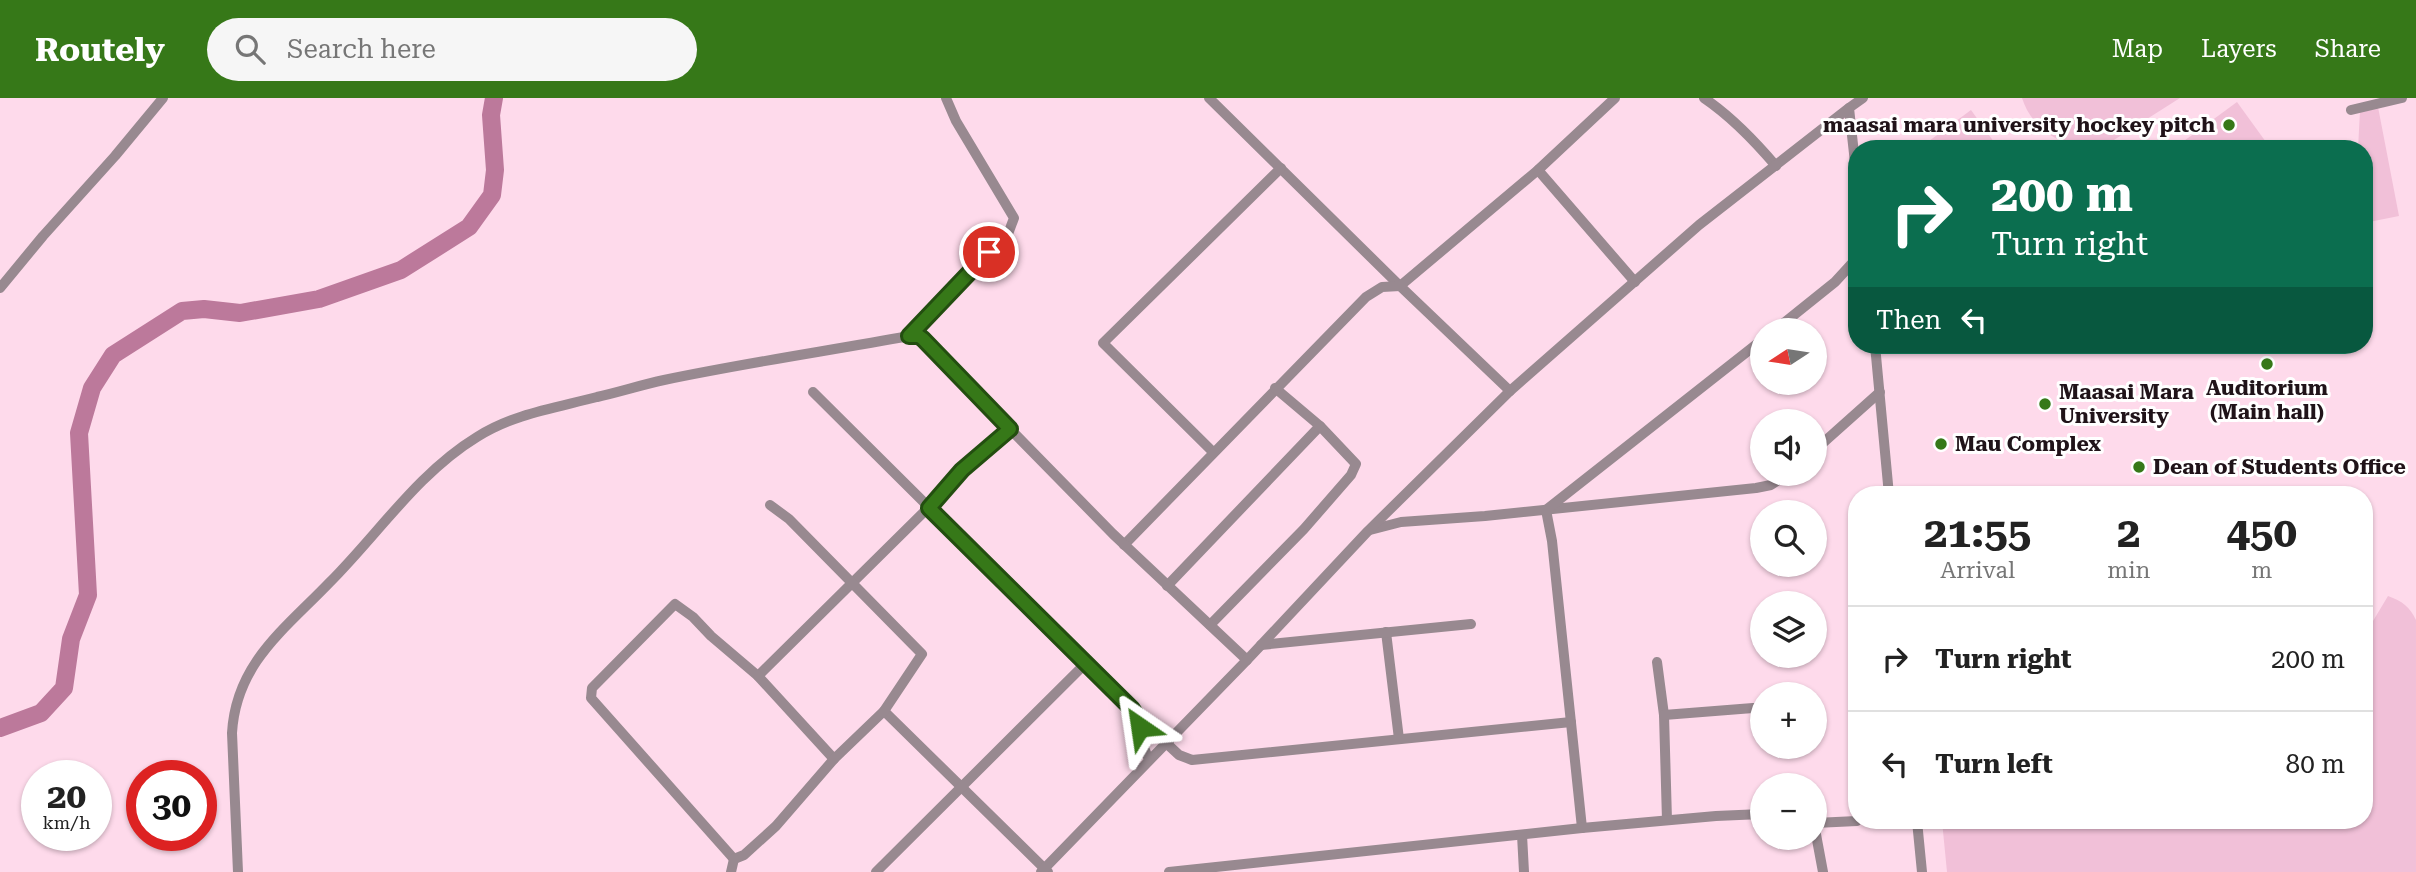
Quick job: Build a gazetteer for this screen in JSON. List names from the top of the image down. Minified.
{"places":["maasai mara university hockey pitch","Auditorium (Main hall)","Maasai Mara University","Mau Complex","Dean of Students Office"],"north":"left","page":{"header":"Routely","search":"Search here","nav":["Map","Layers","Share"],"turn":["200 m","Turn right"],"then":"Then","map_buttons":["+","−"],"eta":["21:55","Arrival","2","min","450","m"],"list":[{"name":"Turn right","value":"200 m"},{"name":"Turn left","value":"80 m"}],"speed":"20 km/h","limit":"30"}}
